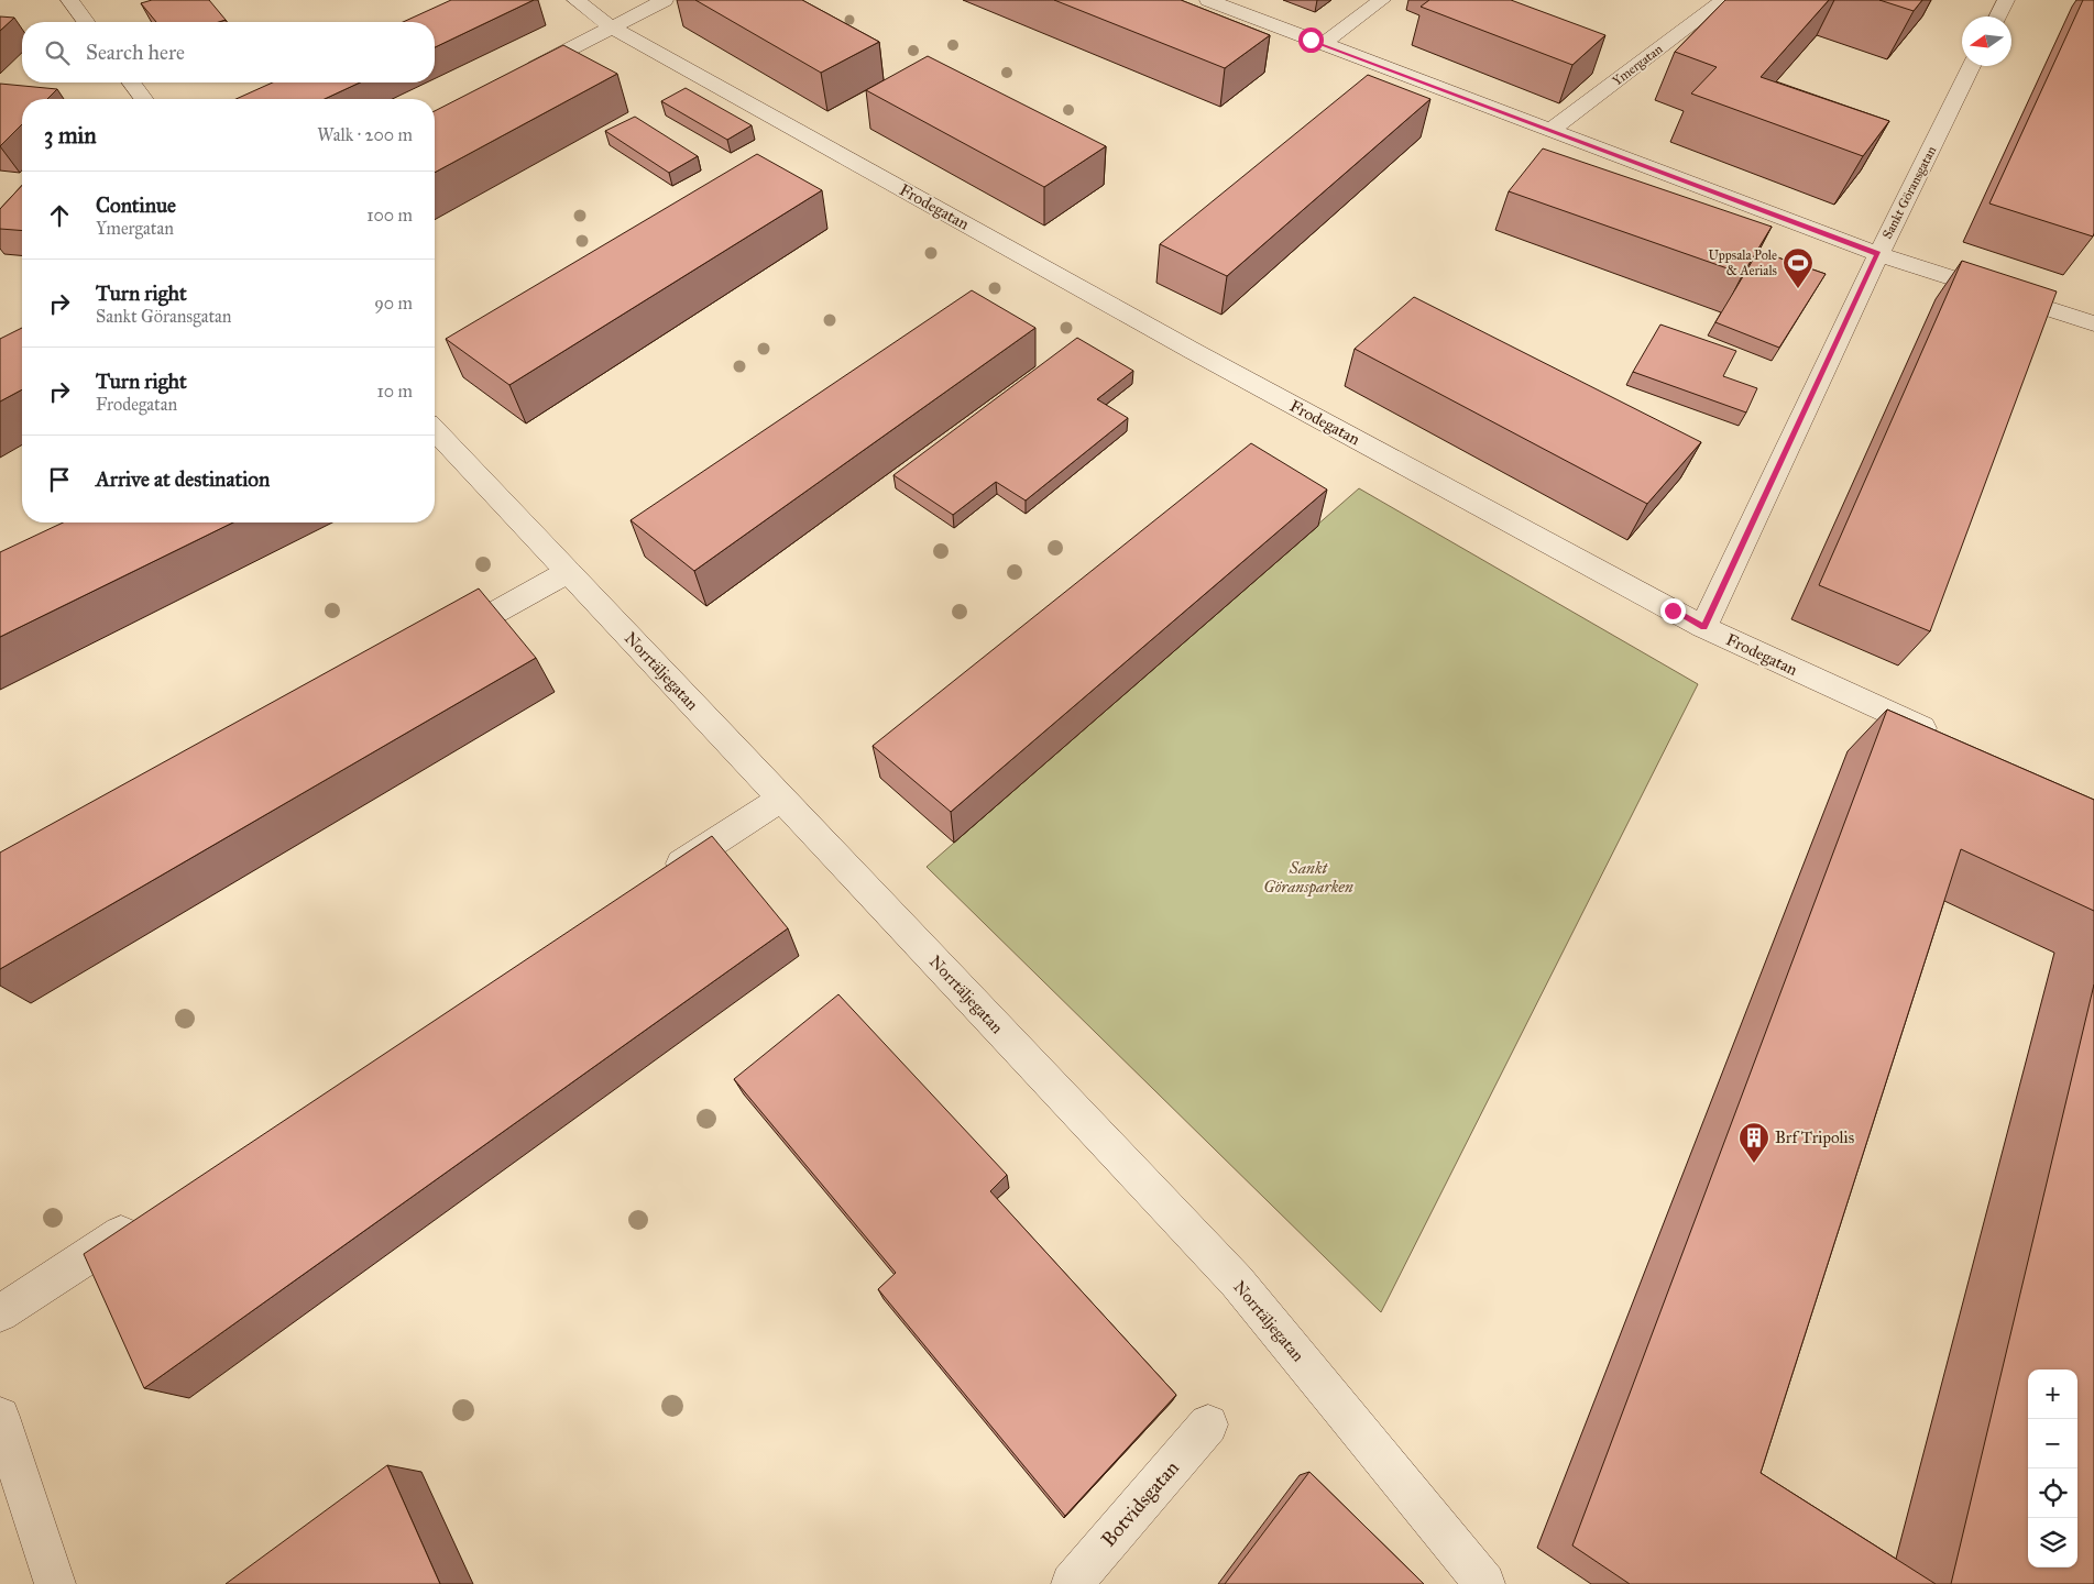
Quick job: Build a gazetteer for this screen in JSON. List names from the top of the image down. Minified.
{"streets":{"street":["Ymergatan","Sankt Göransgatan","Frodegatan","Norrtäljegatan","Botvidsgatan"]},"crossings":[["Sankt Göransgatan","Frodegatan"]],"parks":["Sankt Göransparken"],"places":{"sports":["Uppsala Pole & Aerials"],"building":["Brf Tripolis"]},"north":"left","page":{"search":"Search here","heading":["3 min","Walk · 200 m"],"list":[["Continue","Ymergatan","100 m"],["Turn right","Sankt Göransgatan","90 m"],["Turn right","Frodegatan","10 m"],"Arrive at destination"],"map_buttons":["+","−"]}}
